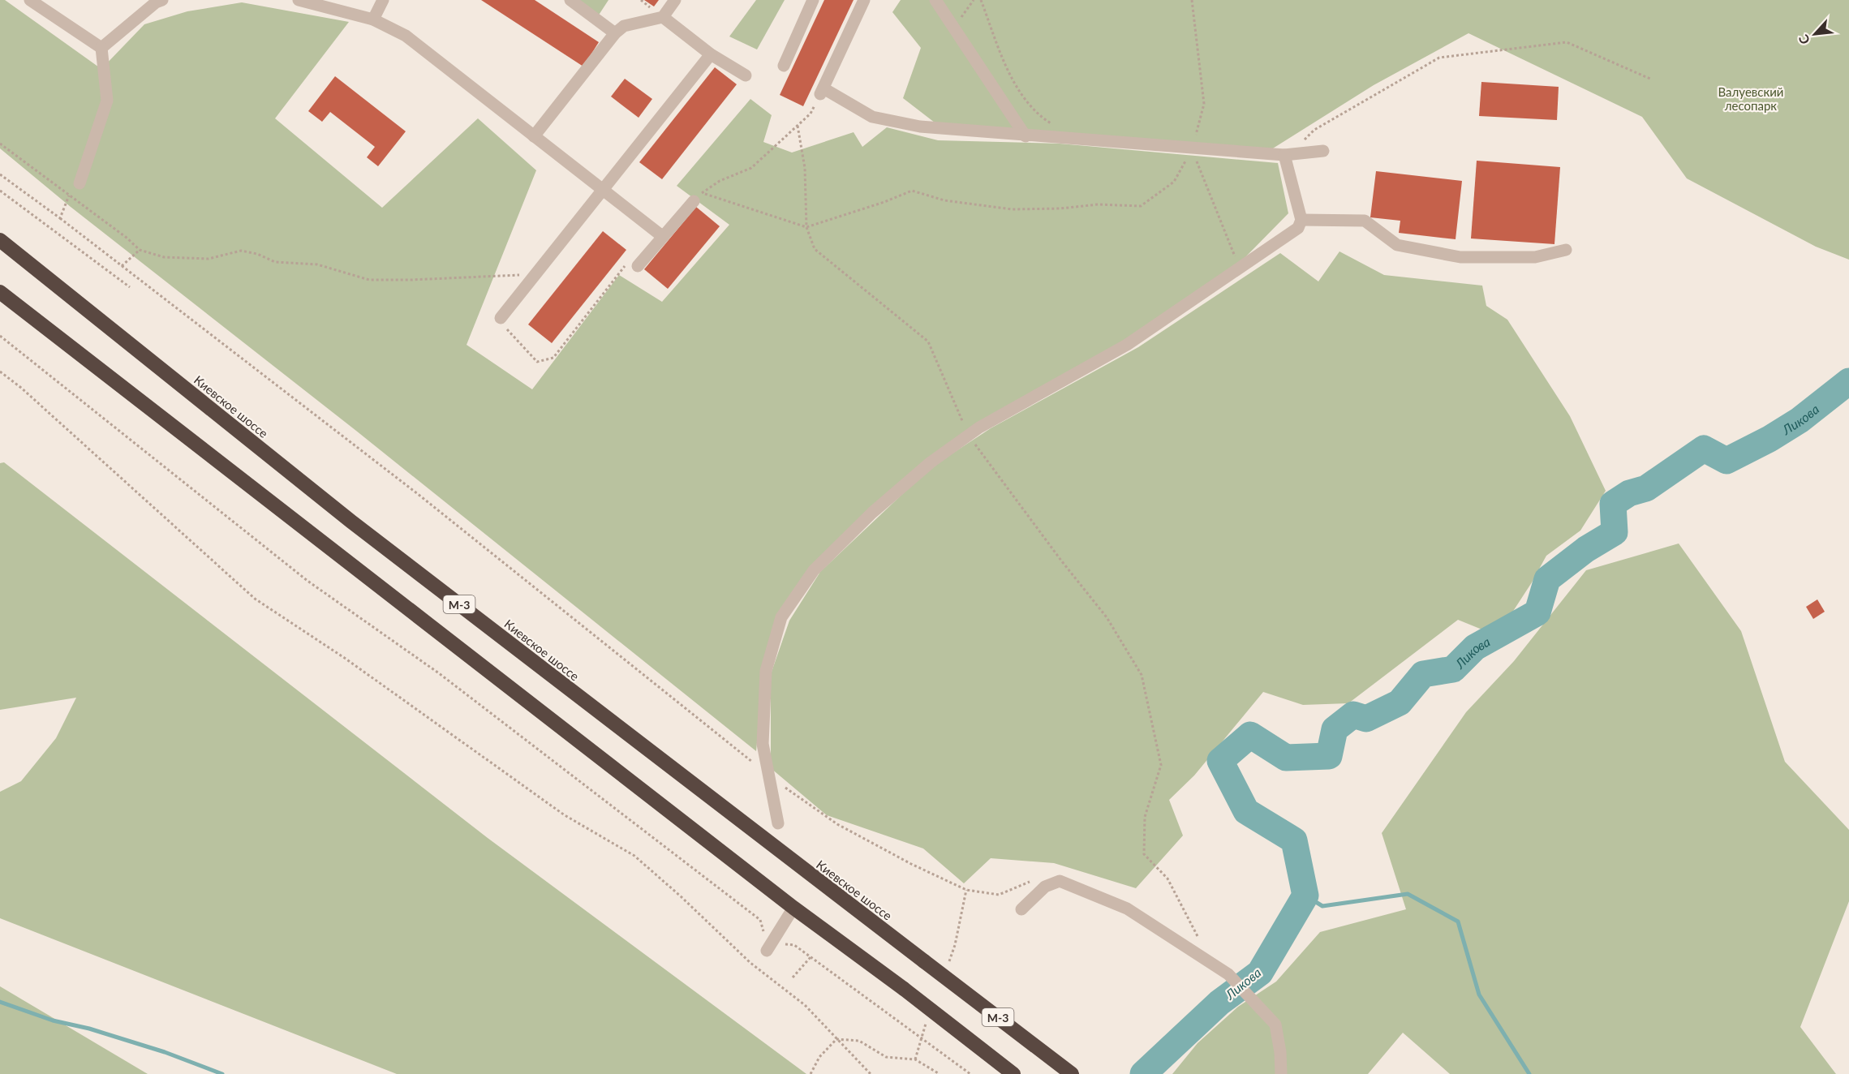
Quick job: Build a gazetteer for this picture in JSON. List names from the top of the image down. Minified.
{"streets":{"highway":["Киевское шоссе","М-3"]},"water":["Ликова"],"parks":["Валуевский лесопарк"],"north":"bottom left"}
